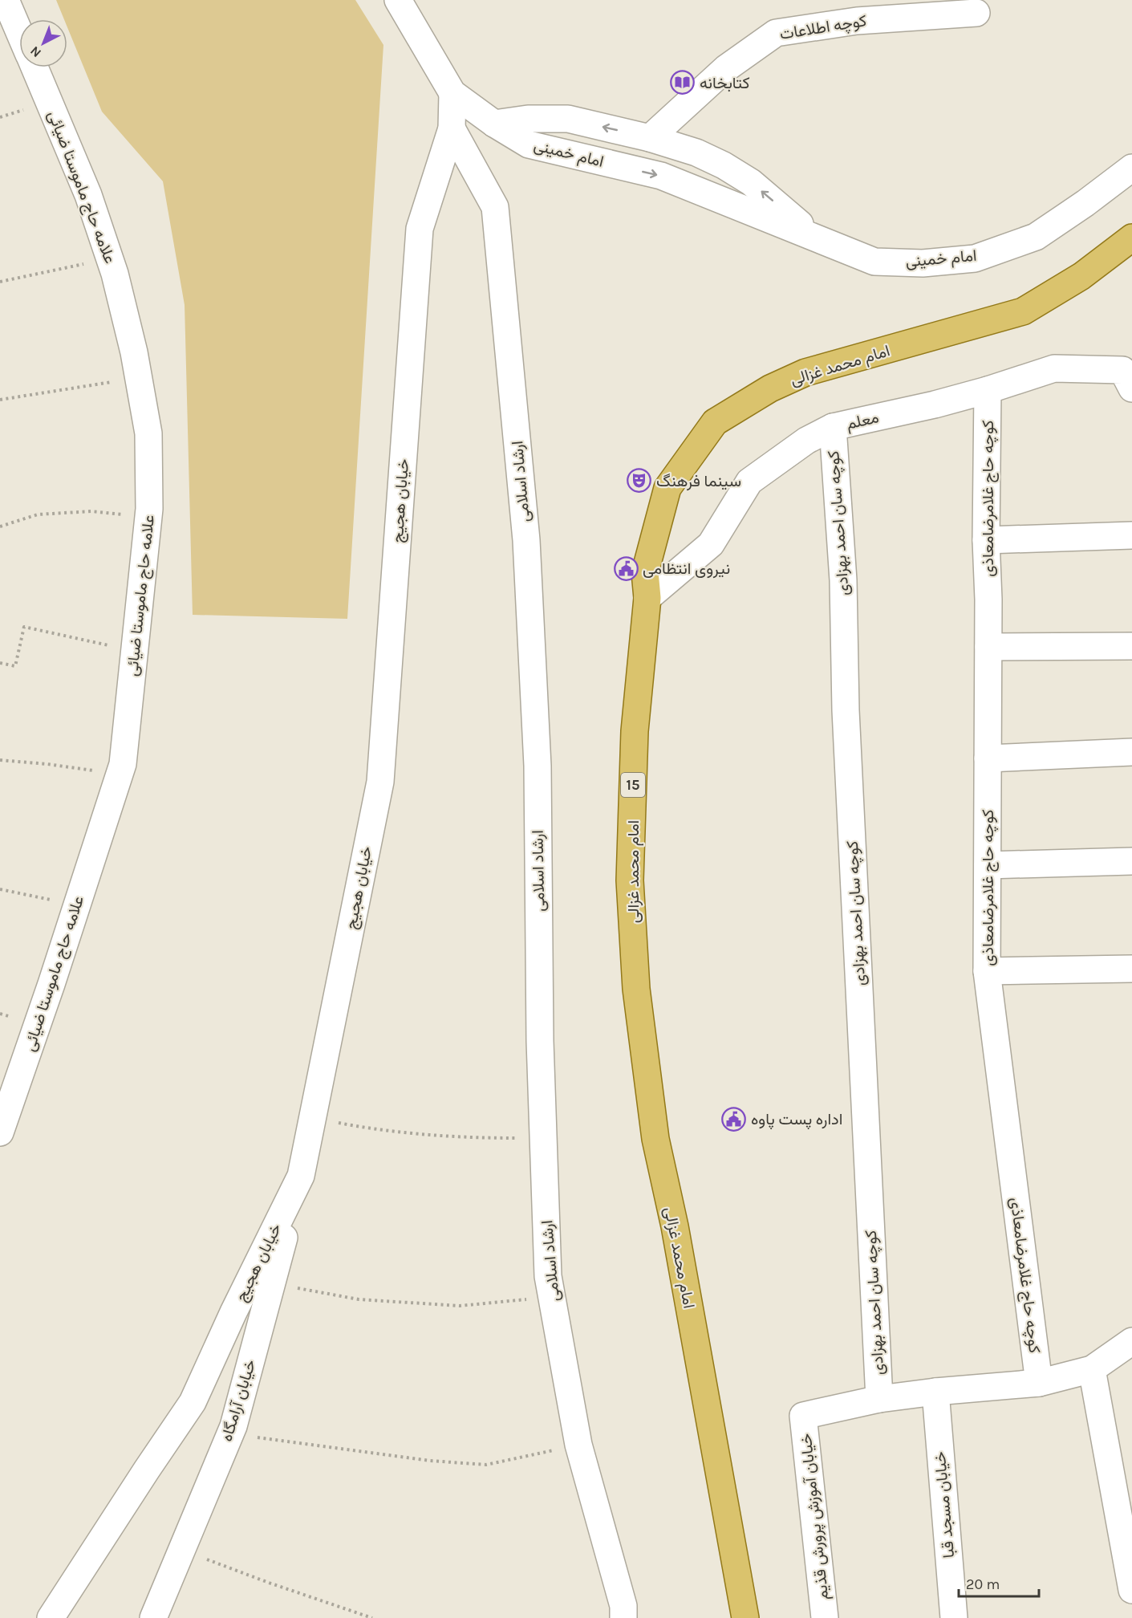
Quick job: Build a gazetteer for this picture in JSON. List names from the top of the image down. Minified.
{"streets":{"main road":["امام محمد غزالی","15"],"street":["کوچه اطلاعات","امام خمینی","علامه حاج ماموستا ضیائی","معلم","ارشاد اسلامی","کوچه حاج غلامرضامعاذی","خیابان هجیج","کوچه سان احمد بهزادی","خیابان آرامگاه","خیابان مسجد قبا","خیابان آموزش پرورش قذیم"]},"crossings":[["کوچه اطلاعات","امام خمینی"],["امام محمد غزالی","معلم"],["معلم","کوچه حاج غلامرضامعاذی"],["معلم","کوچه سان احمد بهزادی"],["ارشاد اسلامی","خیابان هجیج"],["خیابان هجیج","خیابان آرامگاه"],["کوچه سان احمد بهزادی","خیابان آموزش پرورش قذیم"]],"places":{"library":["کتابخانه"],"theatre":["سینما فرهنگ"],"public building":["نیروی انتظامی","اداره پست پاوه"]},"scale_bar":"20 m","north":"bottom left"}
